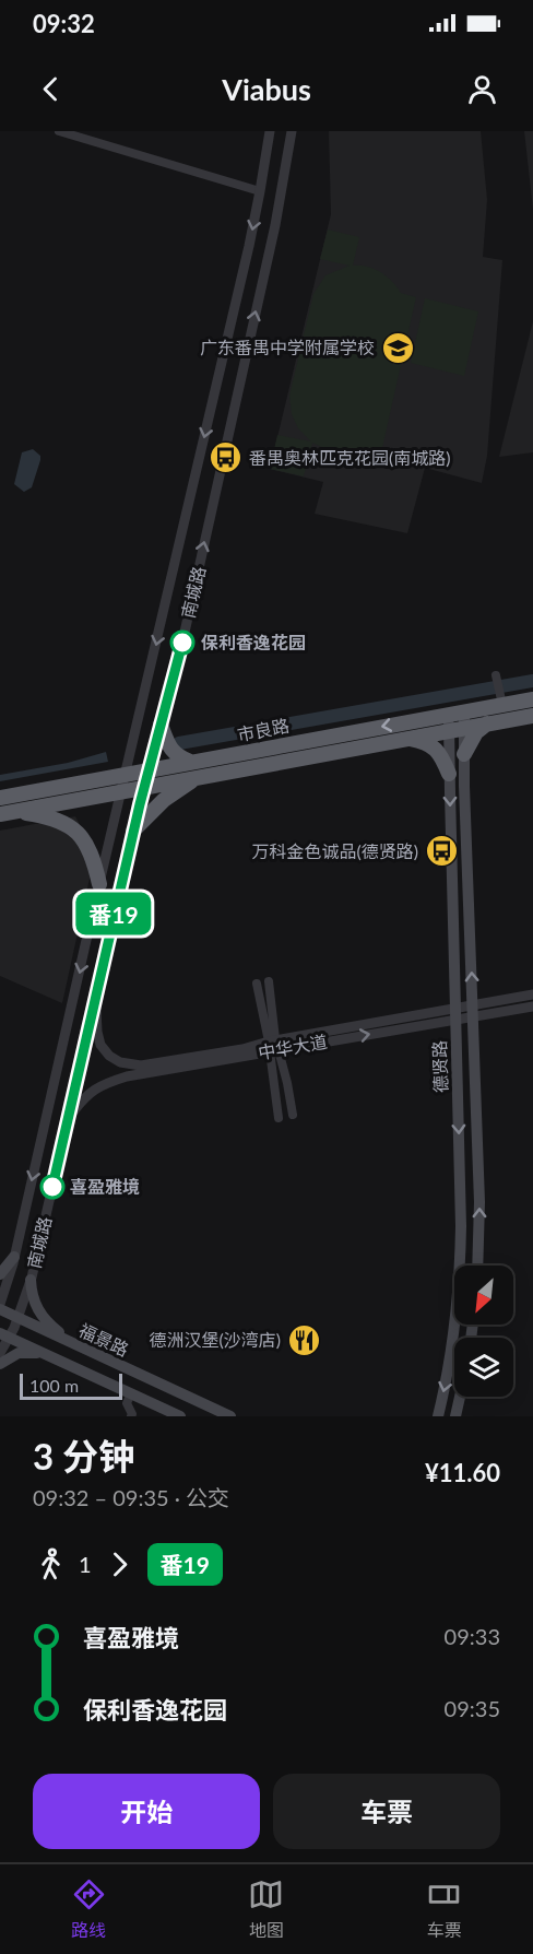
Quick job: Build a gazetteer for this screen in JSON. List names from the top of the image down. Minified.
{"streets":{"highway":["市良路"],"main road":["德贤路","福景路"],"street":["南城路","中华大道"]},"crossings":[["南城路","市良路"],["南城路","中华大道"],["南城路","福景路"],["市良路","德贤路"],["中华大道","德贤路"]],"places":{"school or university":["广东番禺中学附属学校"],"bus stop":["番禺奥林匹克花园(南城路)","万科金色诚品(德贤路)"],"other":["保利香逸花园","喜盈雅境"],"restaurant":["德洲汉堡(沙湾店)"]},"lines":["bus line 番19"],"scale_bar":"100 m","north":"bottom left","page":{"status":"09:32","header":"Viabus","on_map":"番19","scale":"100 m","heading":["3 分钟","09:32 – 09:35 · 公交","¥11.60"],"legs":["1","番19"],"list":[{"name":"喜盈雅境","value":"09:33"},{"name":"保利香逸花园","value":"09:35"}],"buttons":["开始","车票"],"tabs":["路线","地图","车票"]}}
